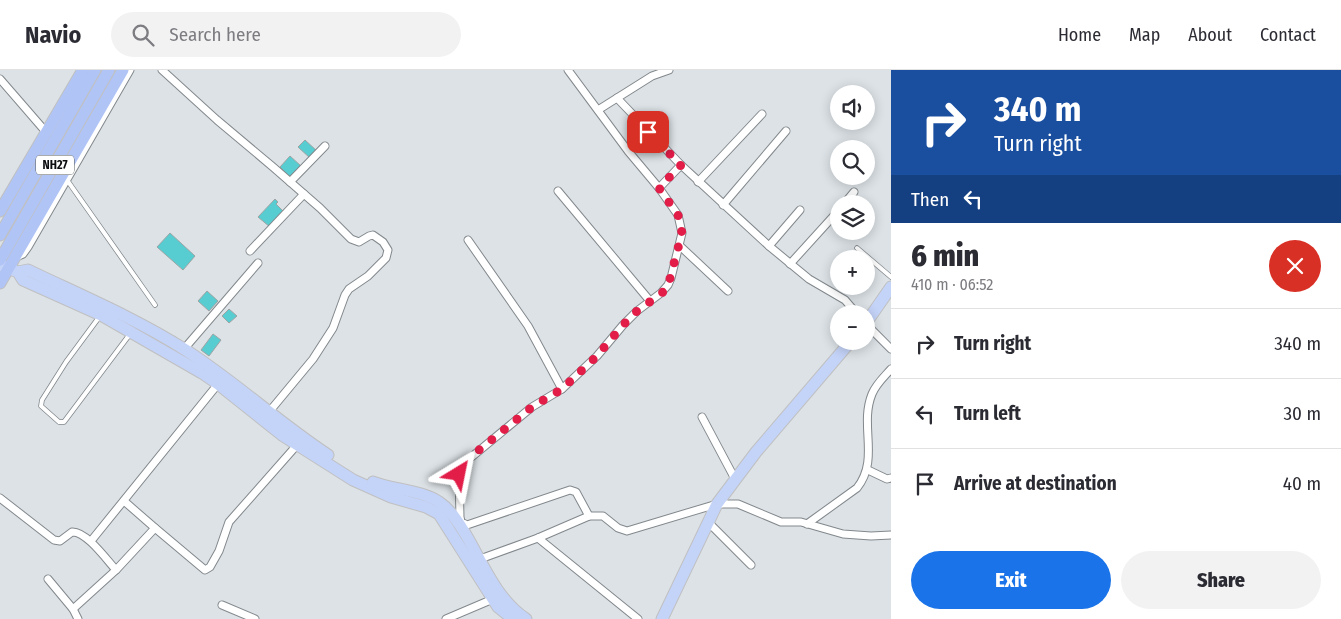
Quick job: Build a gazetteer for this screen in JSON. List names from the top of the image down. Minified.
{"streets":{"highway":["NH27"]},"page":{"header":"Navio","search":"Search here","nav":["Home","Map","About","Contact"],"turn":["340 m","Turn right"],"map_buttons":["+","−"],"then":"Then","heading":["6 min","410 m · 06:52"],"list":[{"name":"Turn right","value":"340 m"},{"name":"Turn left","value":"30 m"},{"name":"Arrive at destination","value":"40 m"}],"buttons":["Exit","Share"]}}
